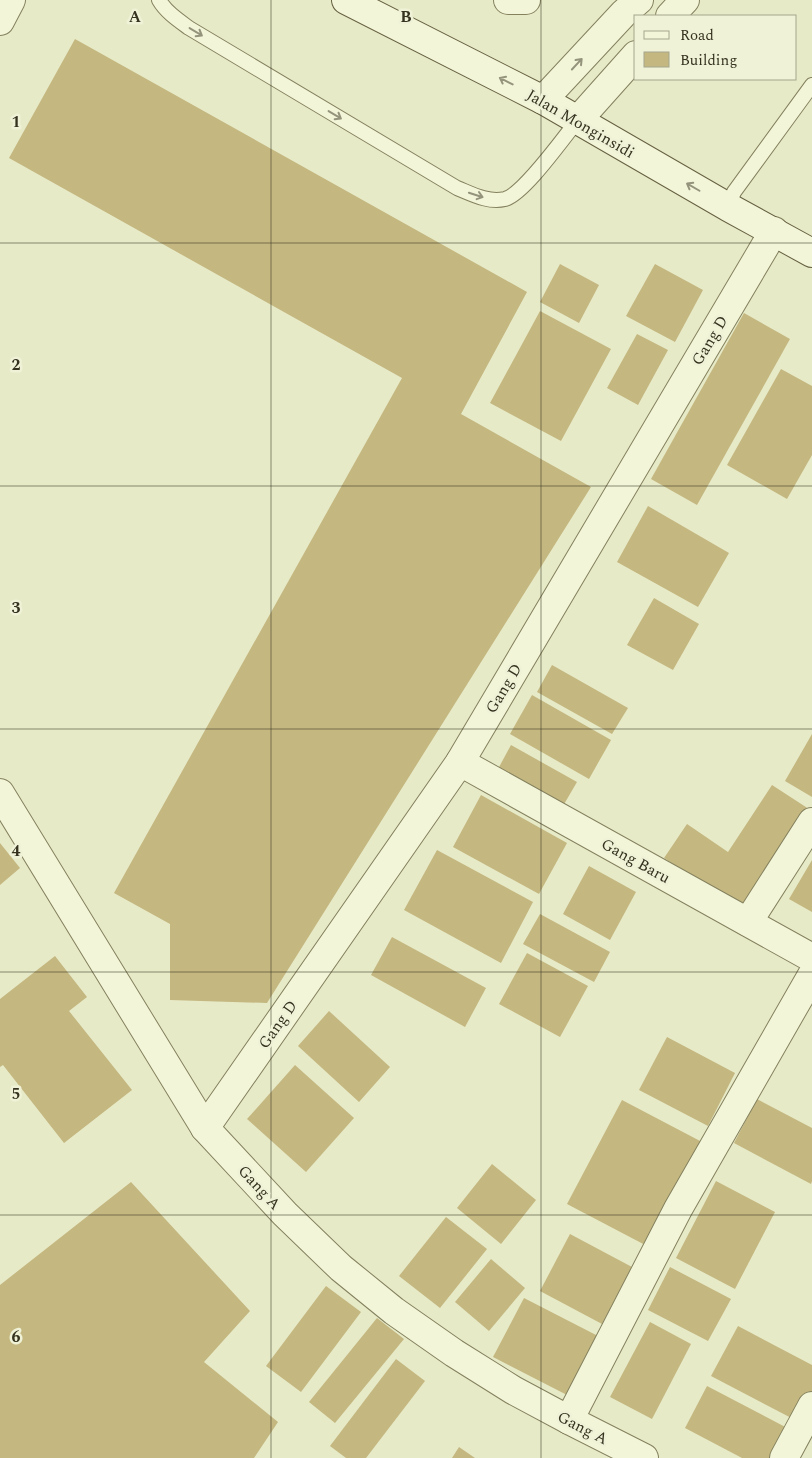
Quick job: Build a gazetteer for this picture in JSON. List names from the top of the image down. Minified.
{"streets":{"street":["Jalan Monginsidi","Gang D","Gang Baru","Gang A"]},"crossings":[["Jalan Monginsidi","Gang D"],["Gang D","Gang Baru"],["Gang D","Gang A"]],"one_way":["Jalan Monginsidi"],"legend":["Road","Building"],"grid":{"columns":["A","B"],"rows":["1","2","3","4","5","6"]}}
